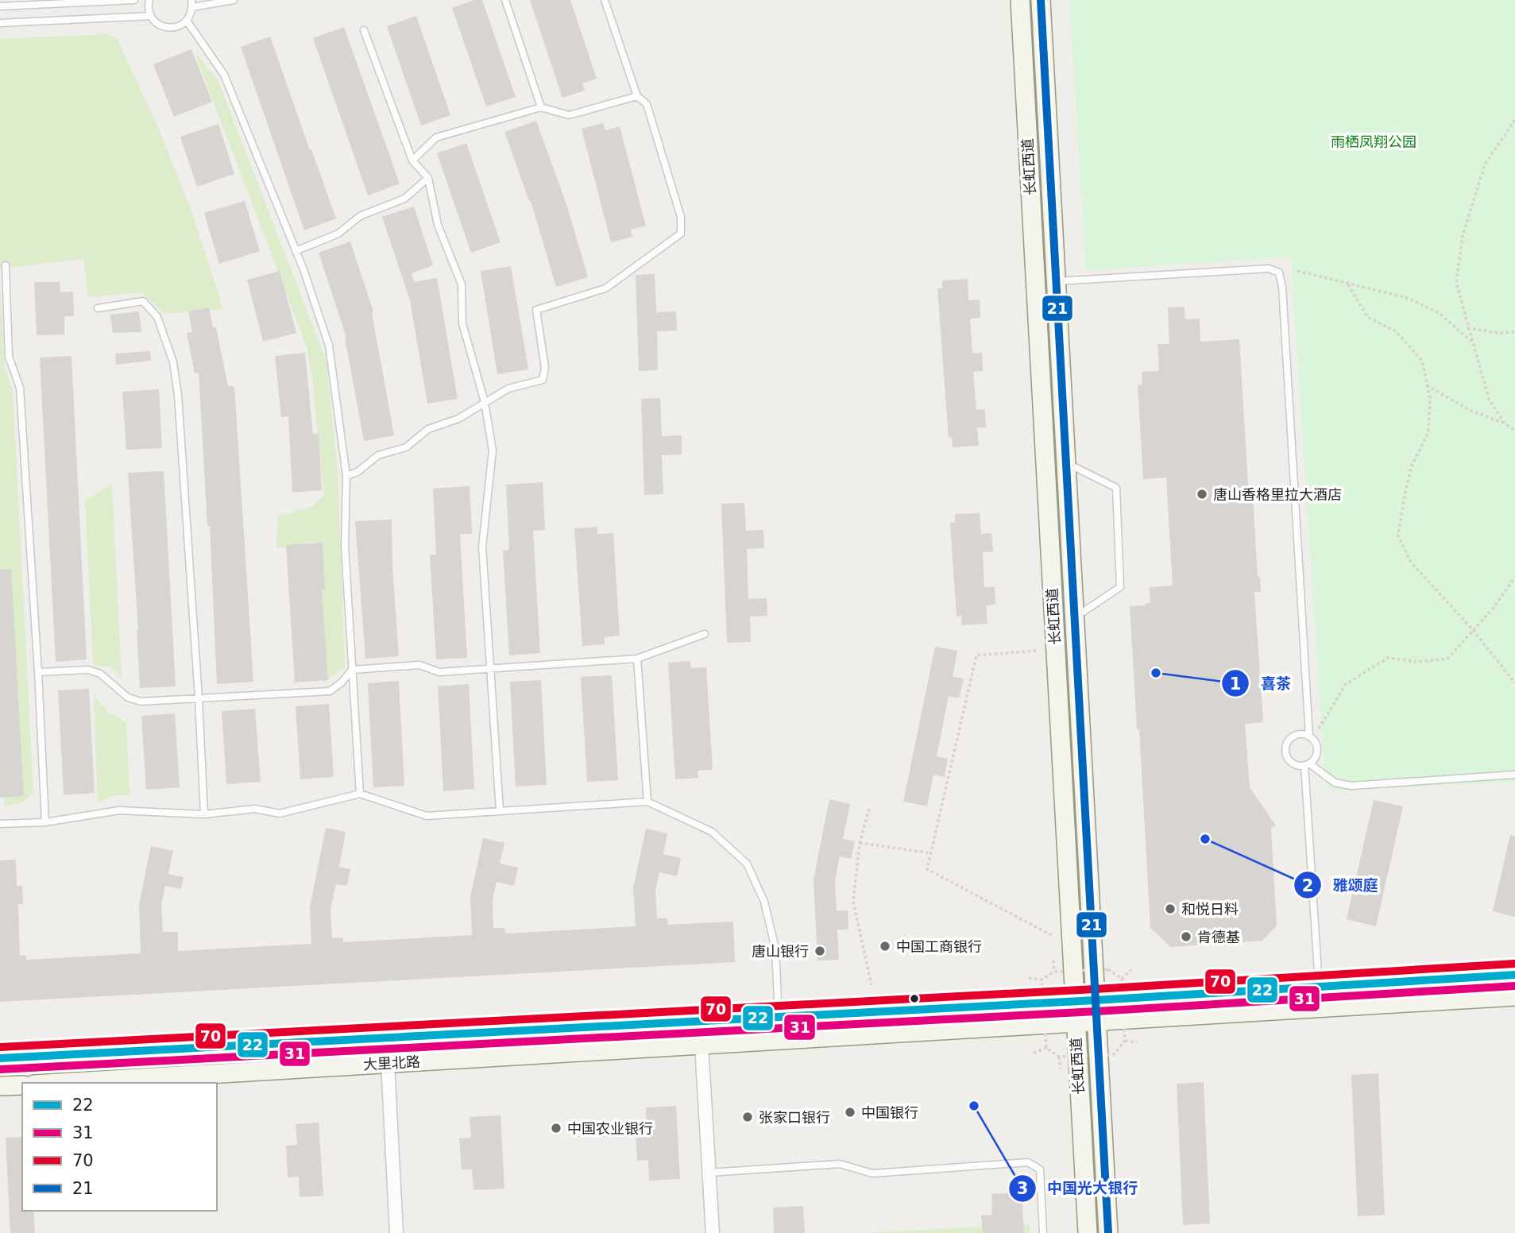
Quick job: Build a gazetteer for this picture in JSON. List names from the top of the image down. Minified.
{"streets":{"main road":["长虹西道","大里北路"]},"crossings":[["长虹西道","大里北路"]],"parks":["雨栖凤翔公园"],"places":["唐山香格里拉大酒店","喜茶","雅颂庭","和悦日料","肯德基","中国工商银行","唐山银行","中国光大银行","中国银行","张家口银行","中国农业银行"],"lines":["transit line 21","transit line 70","transit line 22","transit line 31"],"legend":["22","31","70","21"]}
